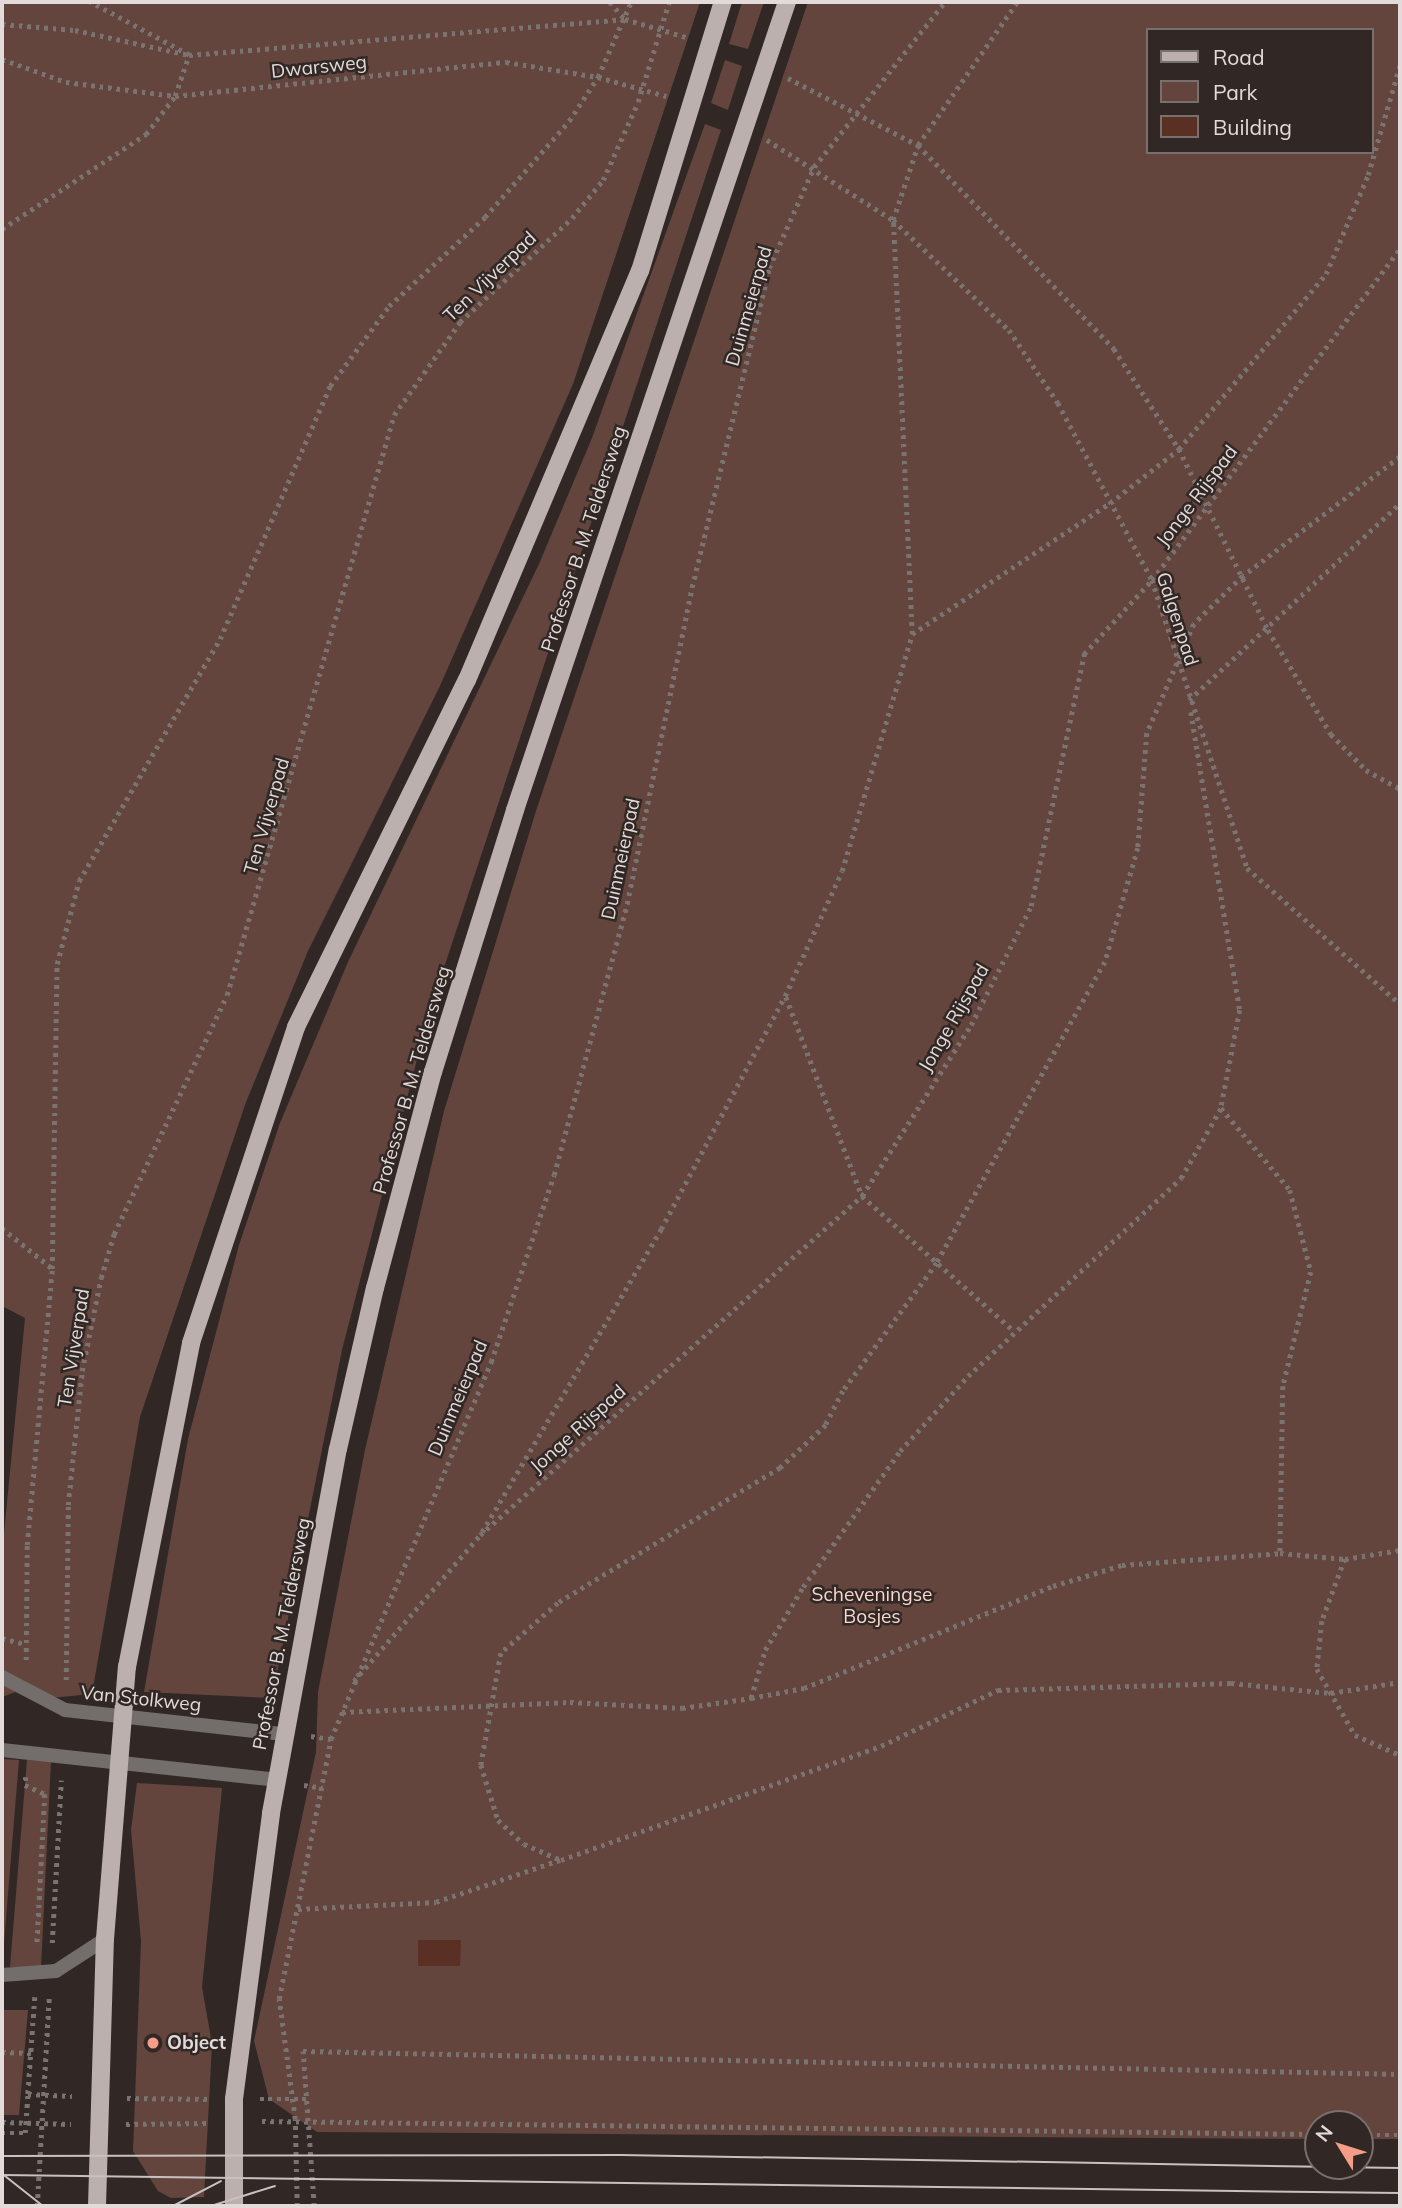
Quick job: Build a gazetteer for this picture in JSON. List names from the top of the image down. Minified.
{"streets":{"main road":["Professor B. M. Teldersweg"],"street":["Van Stolkweg"],"path":["Dwarsweg","Ten Vijverpad","Duinmeierpad","Jonge Rijspad","Galgenpad"]},"crossings":[["Dwarsweg","Ten Vijverpad"],["Ten Vijverpad","Van Stolkweg"],["Duinmeierpad","Jonge Rijspad"],["Duinmeierpad","Galgenpad"],["Jonge Rijspad","Galgenpad"],["Professor B. M. Teldersweg","Van Stolkweg"]],"parks":["Scheveningse Bosjes"],"places":["Object"],"legend":["Road","Park","Building"],"north":"top left"}
